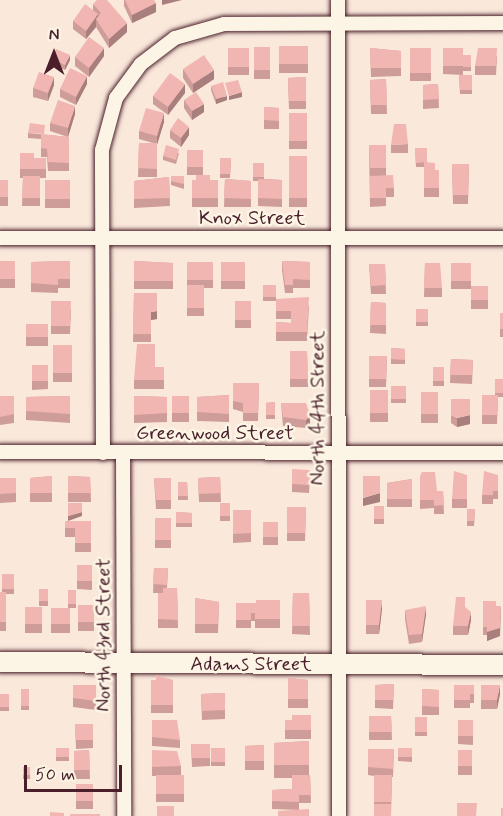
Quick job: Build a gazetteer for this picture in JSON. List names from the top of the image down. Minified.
{"streets":{"main road":["Adams Street"],"street":["Knox Street","North 44th Street","Greenwood Street","North 43rd Street"]},"crossings":[["Knox Street","North 44th Street"],["North 44th Street","Greenwood Street"],["North 44th Street","Adams Street"],["Greenwood Street","North 43rd Street"],["North 43rd Street","Adams Street"]],"scale_bar":"50 m","north":"top"}
